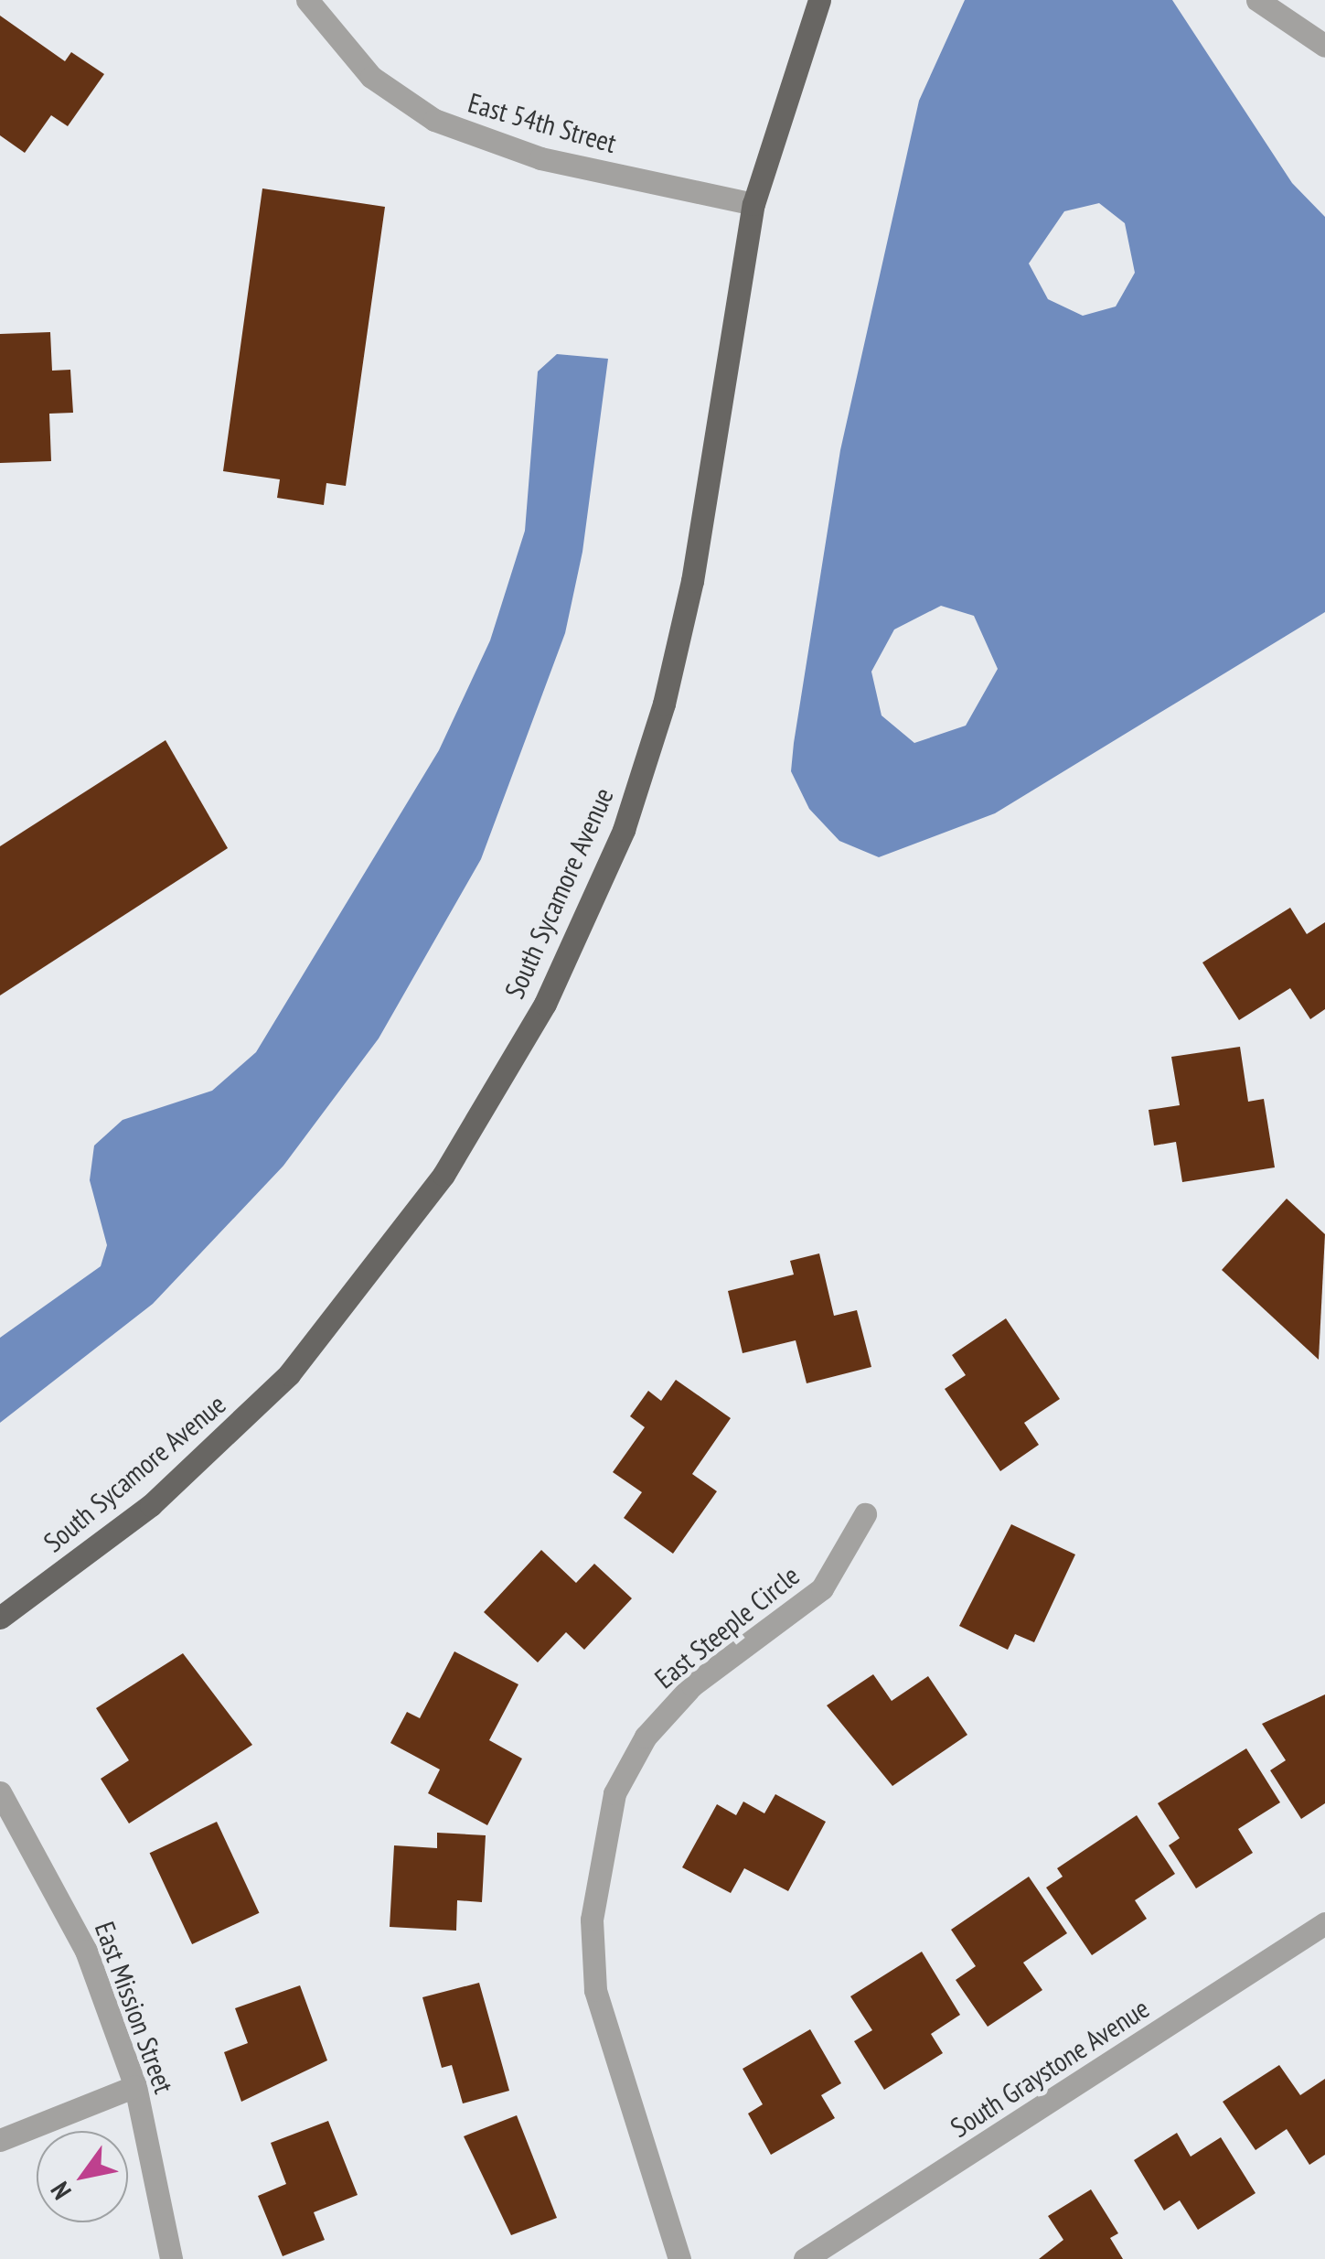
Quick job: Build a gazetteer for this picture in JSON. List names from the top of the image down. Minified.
{"streets":{"main road":["South Sycamore Avenue"],"street":["East 54th Street","East Steeple Circle","East Mission Street","South Graystone Avenue"]},"crossings":[["East 54th Street","South Sycamore Avenue"]],"north":"bottom left"}
